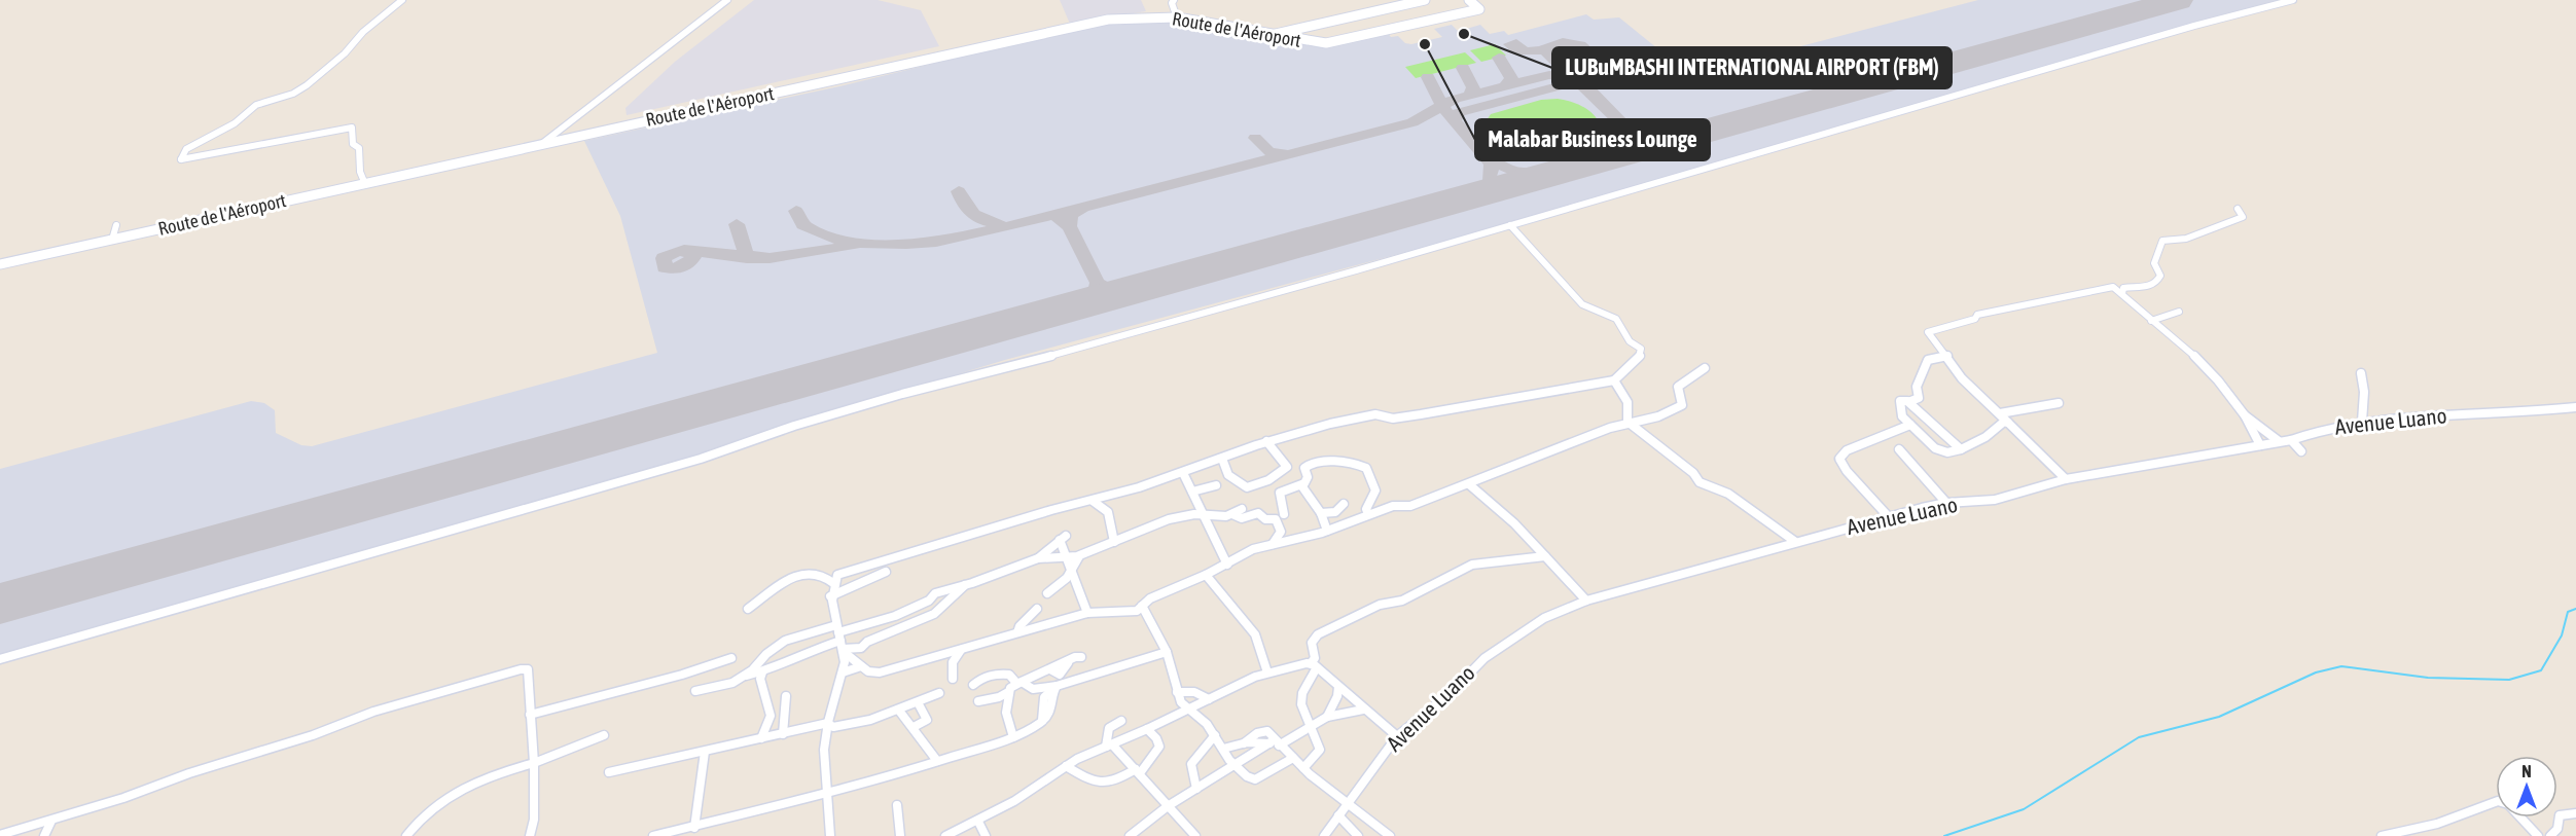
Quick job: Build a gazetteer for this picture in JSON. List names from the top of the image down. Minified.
{"streets":{"main road":["Route de l'Aéroport"],"street":["Avenue Luano"]},"places":["LUBuMBASHI INTERNATIONAL AIRPORT (FBM)","Malabar Business Lounge"],"north":"top"}
